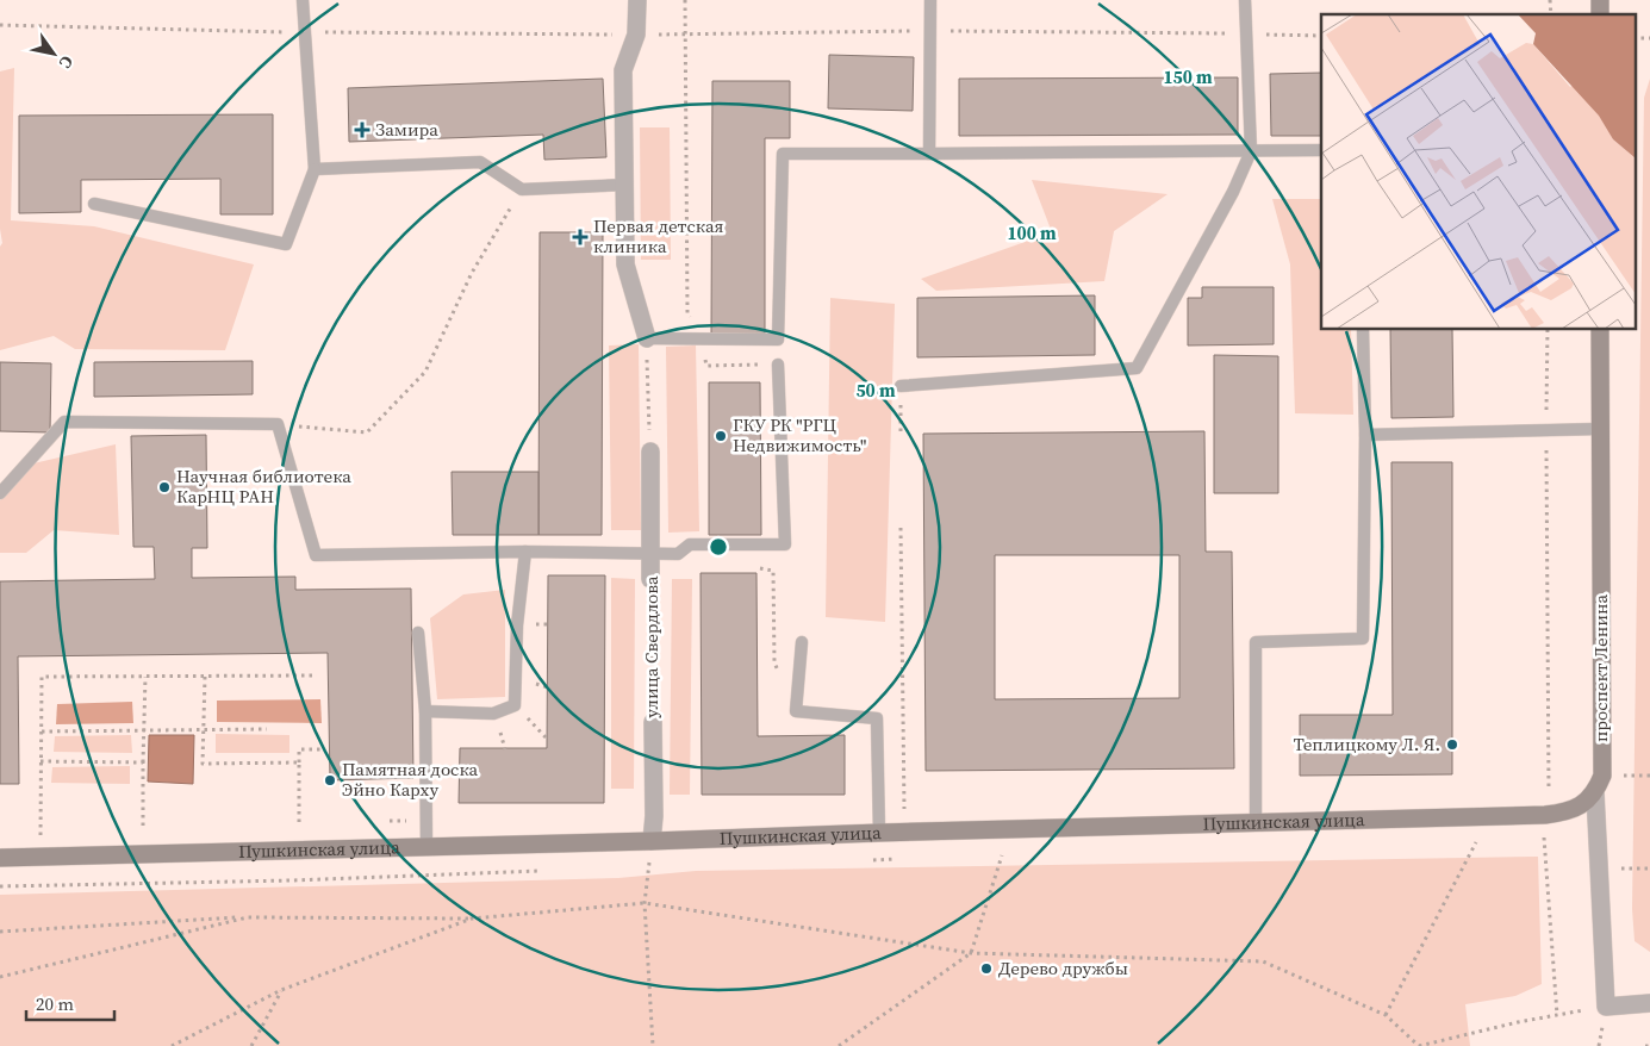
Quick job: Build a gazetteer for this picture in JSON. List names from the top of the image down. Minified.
{"streets":{"street":["улица Свердлова","проспект Ленина","Пушкинская улица"]},"crossings":[["улица Свердлова","Пушкинская улица"],["проспект Ленина","Пушкинская улица"]],"places":{"health":["Замира","Первая детская клиника"],"other":["ГКУ РК \"РГЦ Недвижимость\"","Научная библиотека КарНЦ РАН","Теплицкому Л. Я.","Памятная доска Эйно Карху","Дерево дружбы"]},"scale_bar":"20 m","north":"bottom right","rings":["150 m","100 m","50 m"]}
